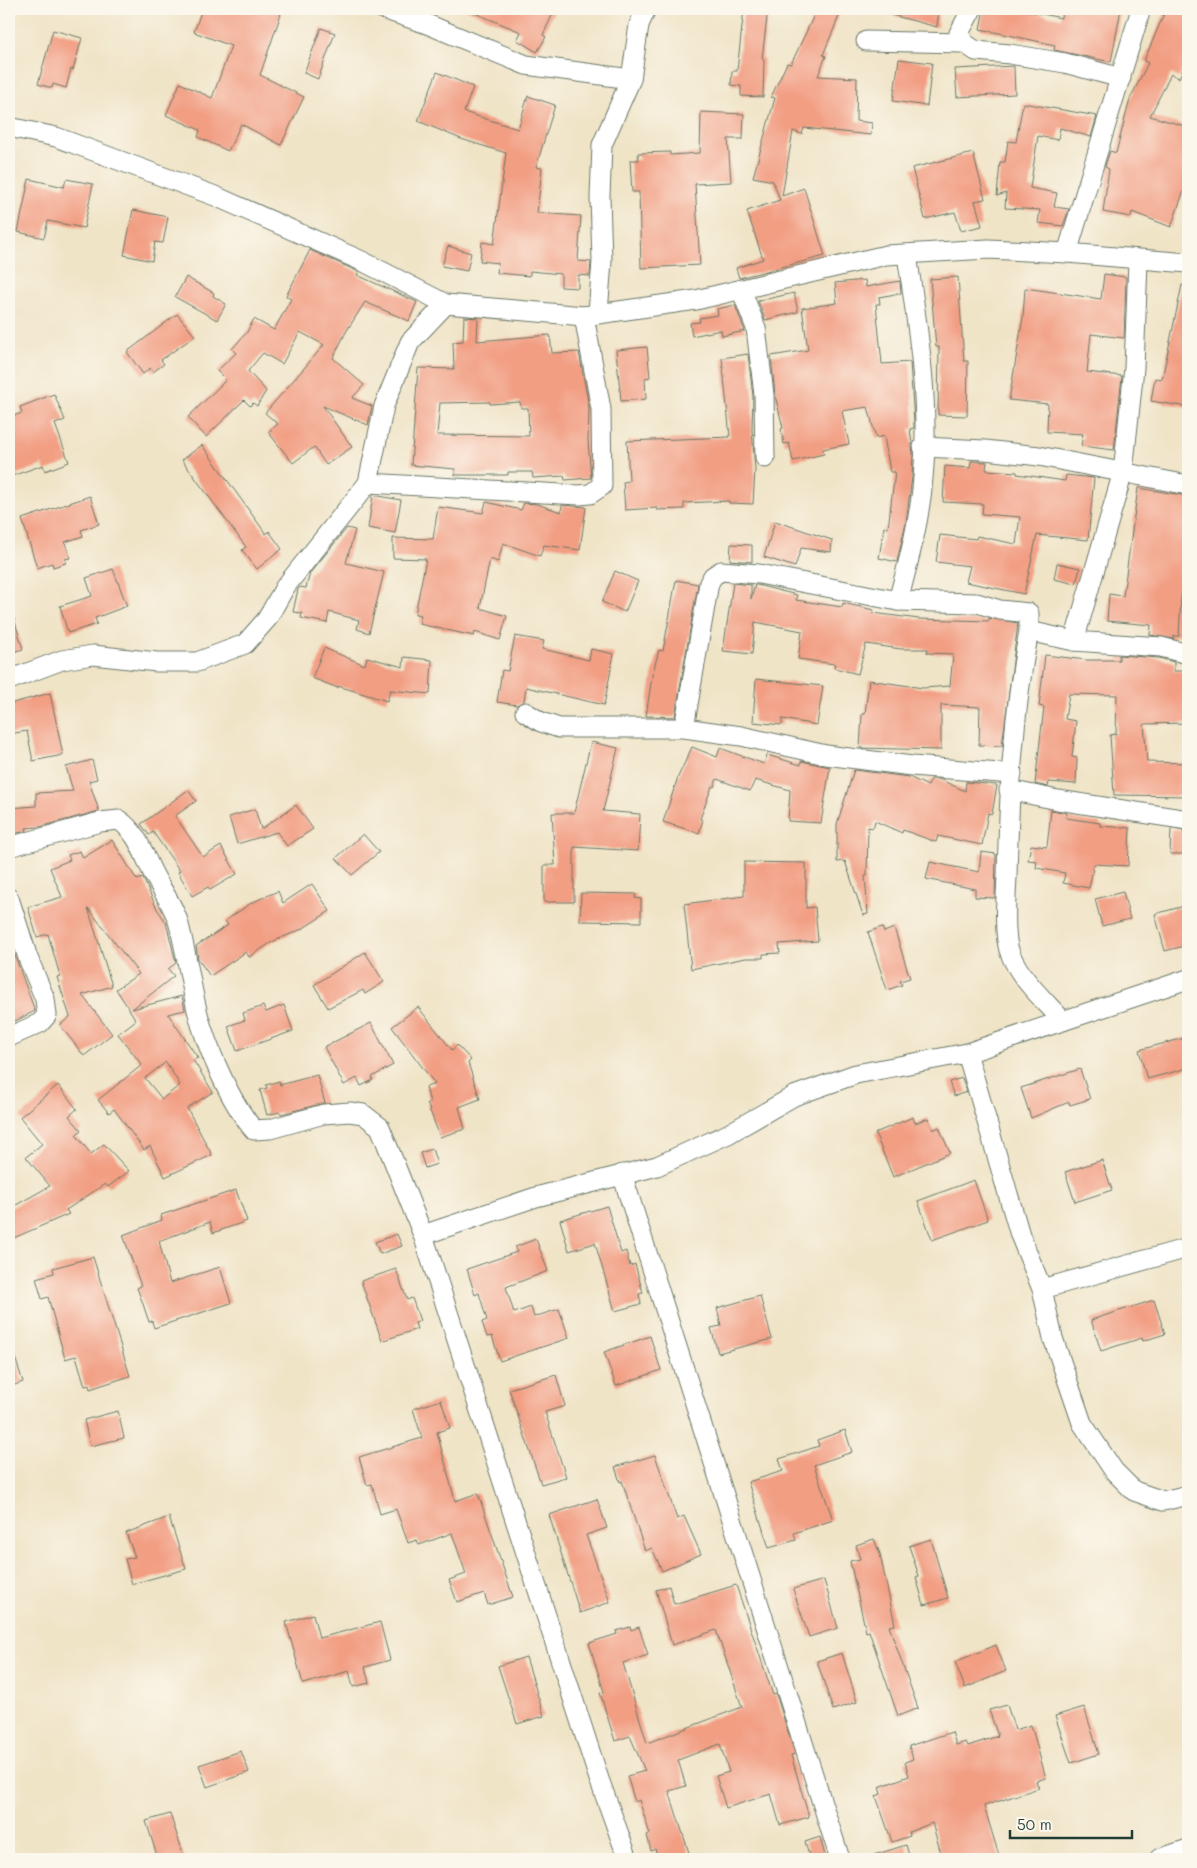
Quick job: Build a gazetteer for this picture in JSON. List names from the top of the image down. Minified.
{"scale_bar":"50 m"}
